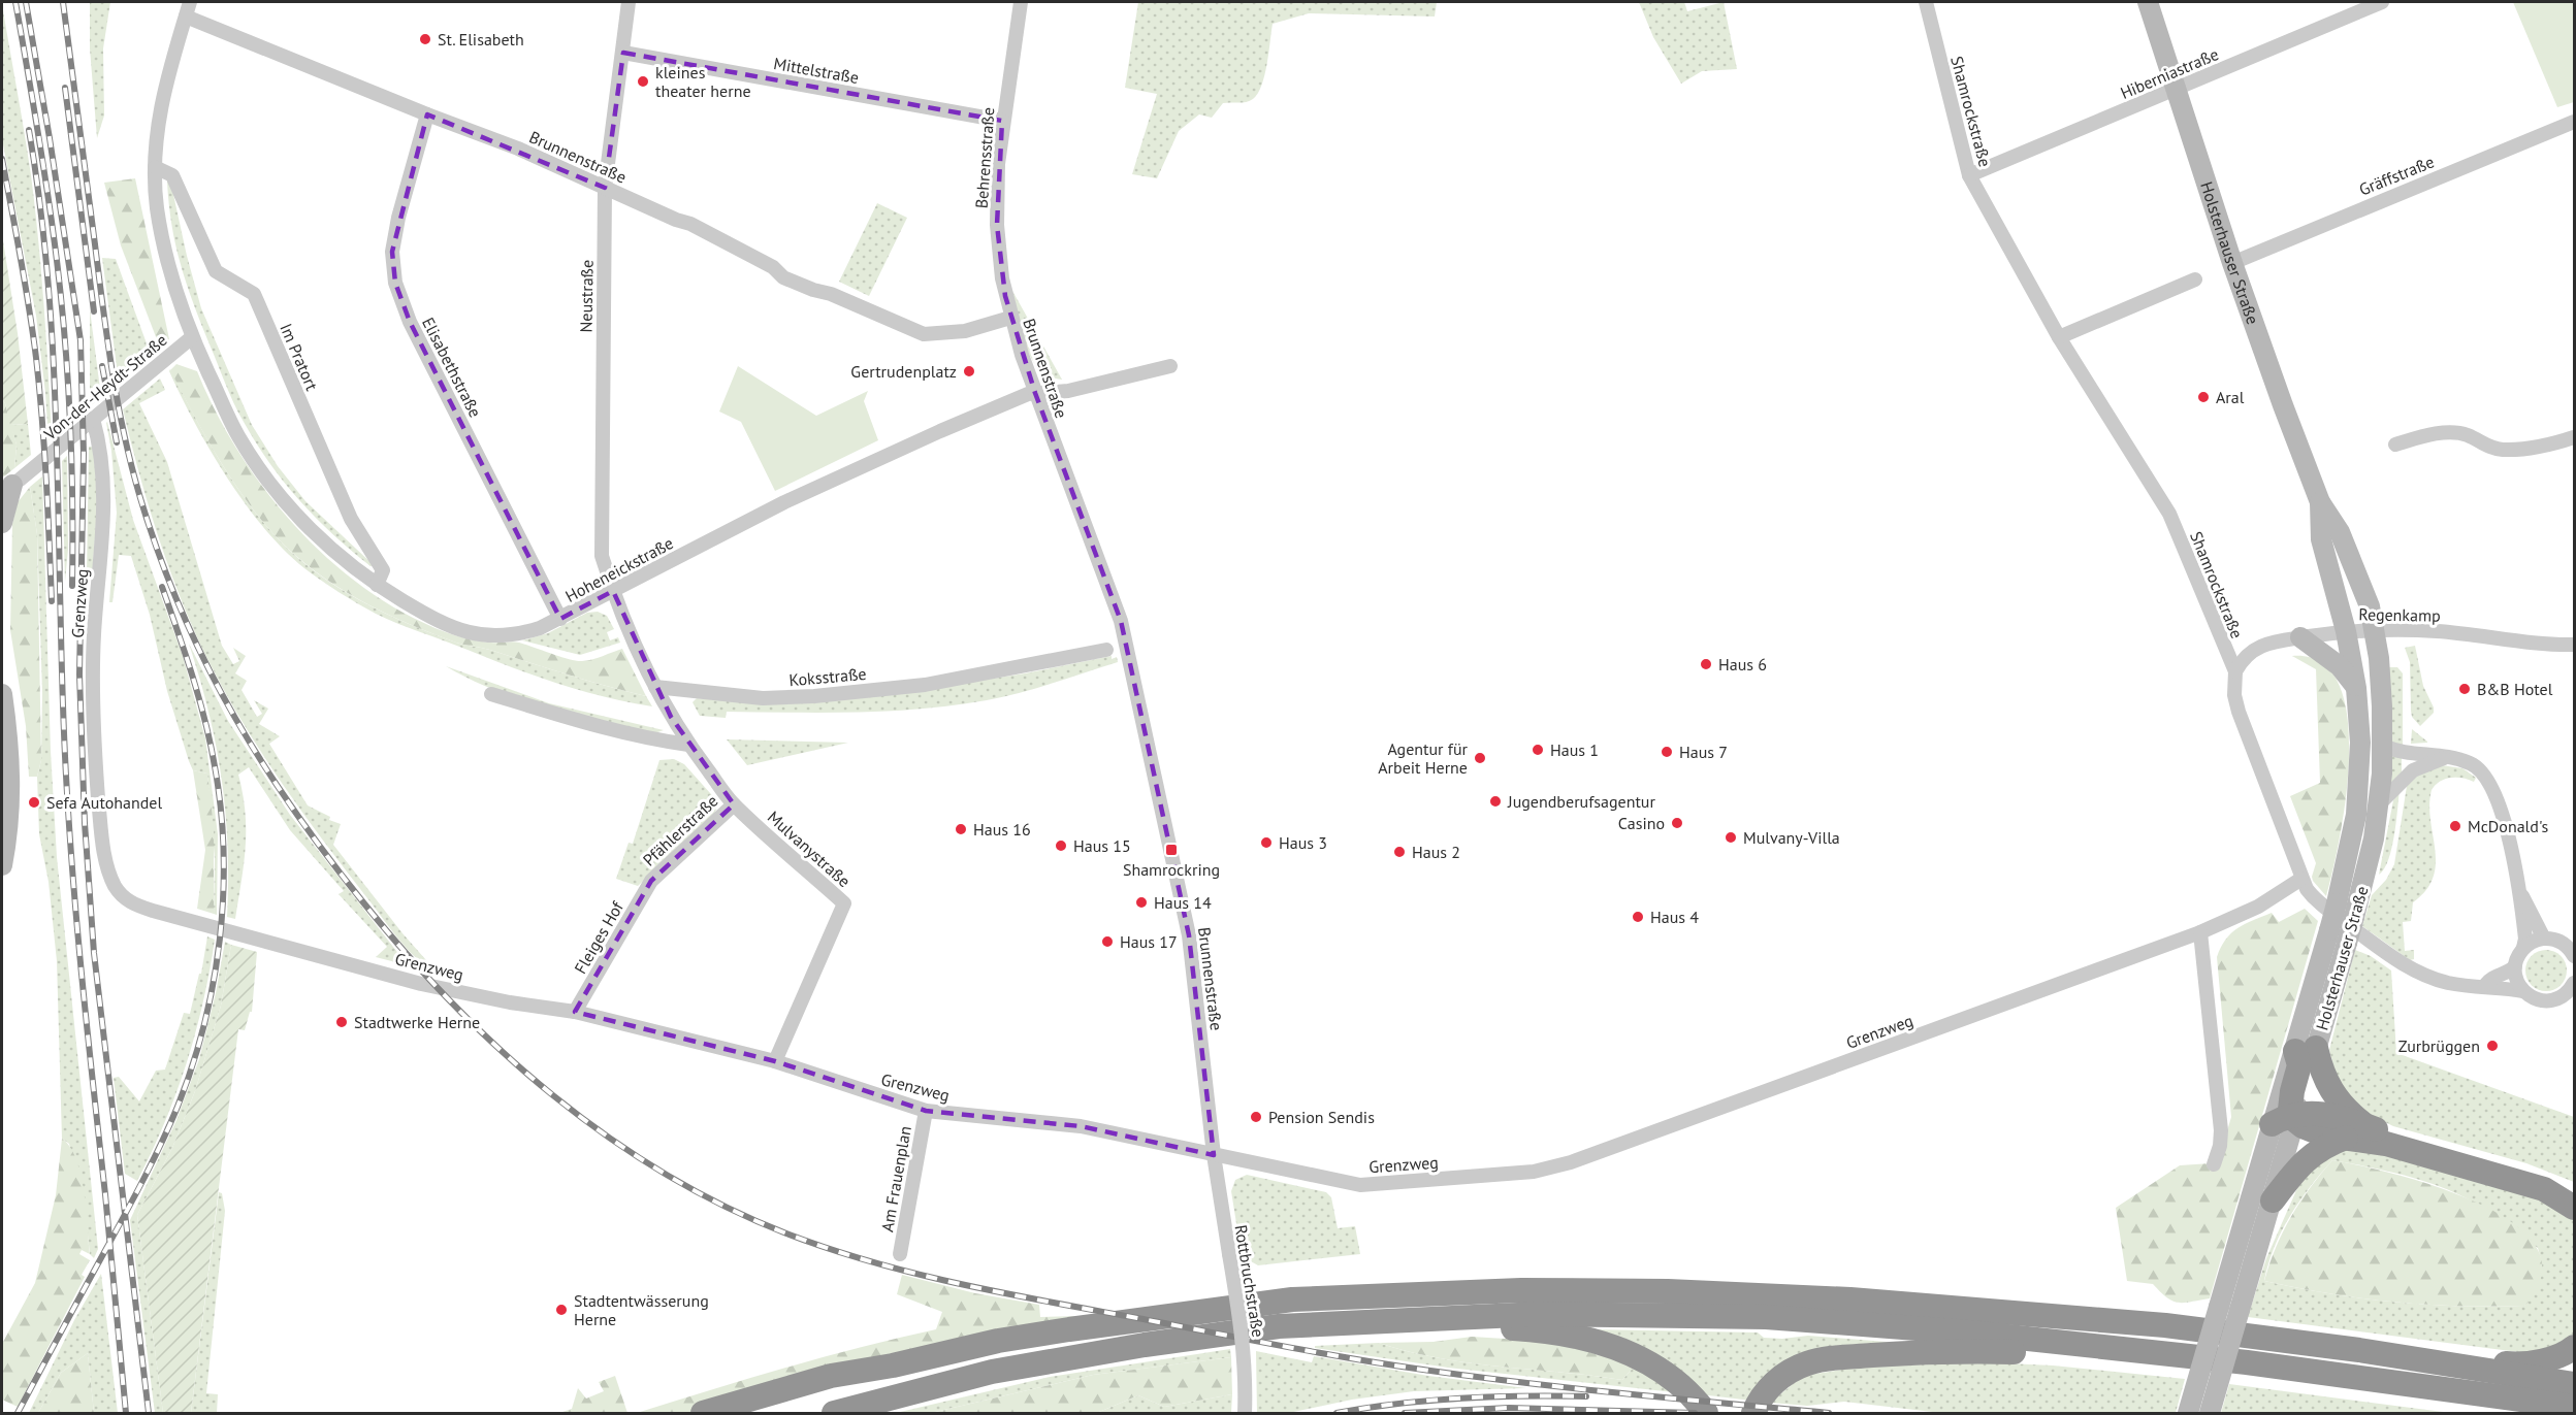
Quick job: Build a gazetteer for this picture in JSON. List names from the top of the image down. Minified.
{"streets":{"main road":["Holsterhauser Straße"],"street":["Mittelstraße","Hiberniastraße","Shamrockstraße","Brunnenstraße","Behrensstraße","Gräffstraße","Neustraße","Im Pratort","Elisabethstraße","Von-der-Heydt-Straße","Hoheneickstraße","Grenzweg","Regenkamp","Koksstraße","Pfählerstraße","Mulvanystraße","Fleiges Hof","Am Frauenplan","Rottbruchstraße"]},"crossings":[["Mittelstraße","Behrensstraße"],["Mittelstraße","Neustraße"],["Hiberniastraße","Shamrockstraße"],["Hiberniastraße","Holsterhauser Straße"],["Shamrockstraße","Regenkamp"],["Brunnenstraße","Behrensstraße"],["Brunnenstraße","Neustraße"],["Brunnenstraße","Elisabethstraße"],["Brunnenstraße","Von-der-Heydt-Straße"],["Brunnenstraße","Hoheneickstraße"],["Brunnenstraße","Grenzweg"],["Brunnenstraße","Rottbruchstraße"],["Gräffstraße","Holsterhauser Straße"],["Holsterhauser Straße","Regenkamp"],["Neustraße","Hoheneickstraße"],["Im Pratort","Von-der-Heydt-Straße"],["Im Pratort","Hoheneickstraße"],["Elisabethstraße","Hoheneickstraße"],["Von-der-Heydt-Straße","Hoheneickstraße"],["Von-der-Heydt-Straße","Grenzweg"],["Grenzweg","Mulvanystraße"],["Grenzweg","Fleiges Hof"],["Grenzweg","Am Frauenplan"],["Grenzweg","Rottbruchstraße"],["Koksstraße","Mulvanystraße"],["Pfählerstraße","Mulvanystraße"],["Pfählerstraße","Fleiges Hof"]],"places":{"other":["St. Elisabeth","kleines theater herne","Gertrudenplatz","Aral","Haus 6","B&B Hotel","Haus 1","Haus 7","Agentur für Arbeit Herne","Jugendberufsagentur","Sefa Autohandel","Casino","McDonald's","Haus 16","Mulvany-Villa","Haus 3","Haus 15","Haus 2","Haus 14","Haus 4","Haus 17","Stadtwerke Herne","Zurbrüggen","Pension Sendis","Stadtentwässerung Herne"],"transit":["Shamrockring"]}}
